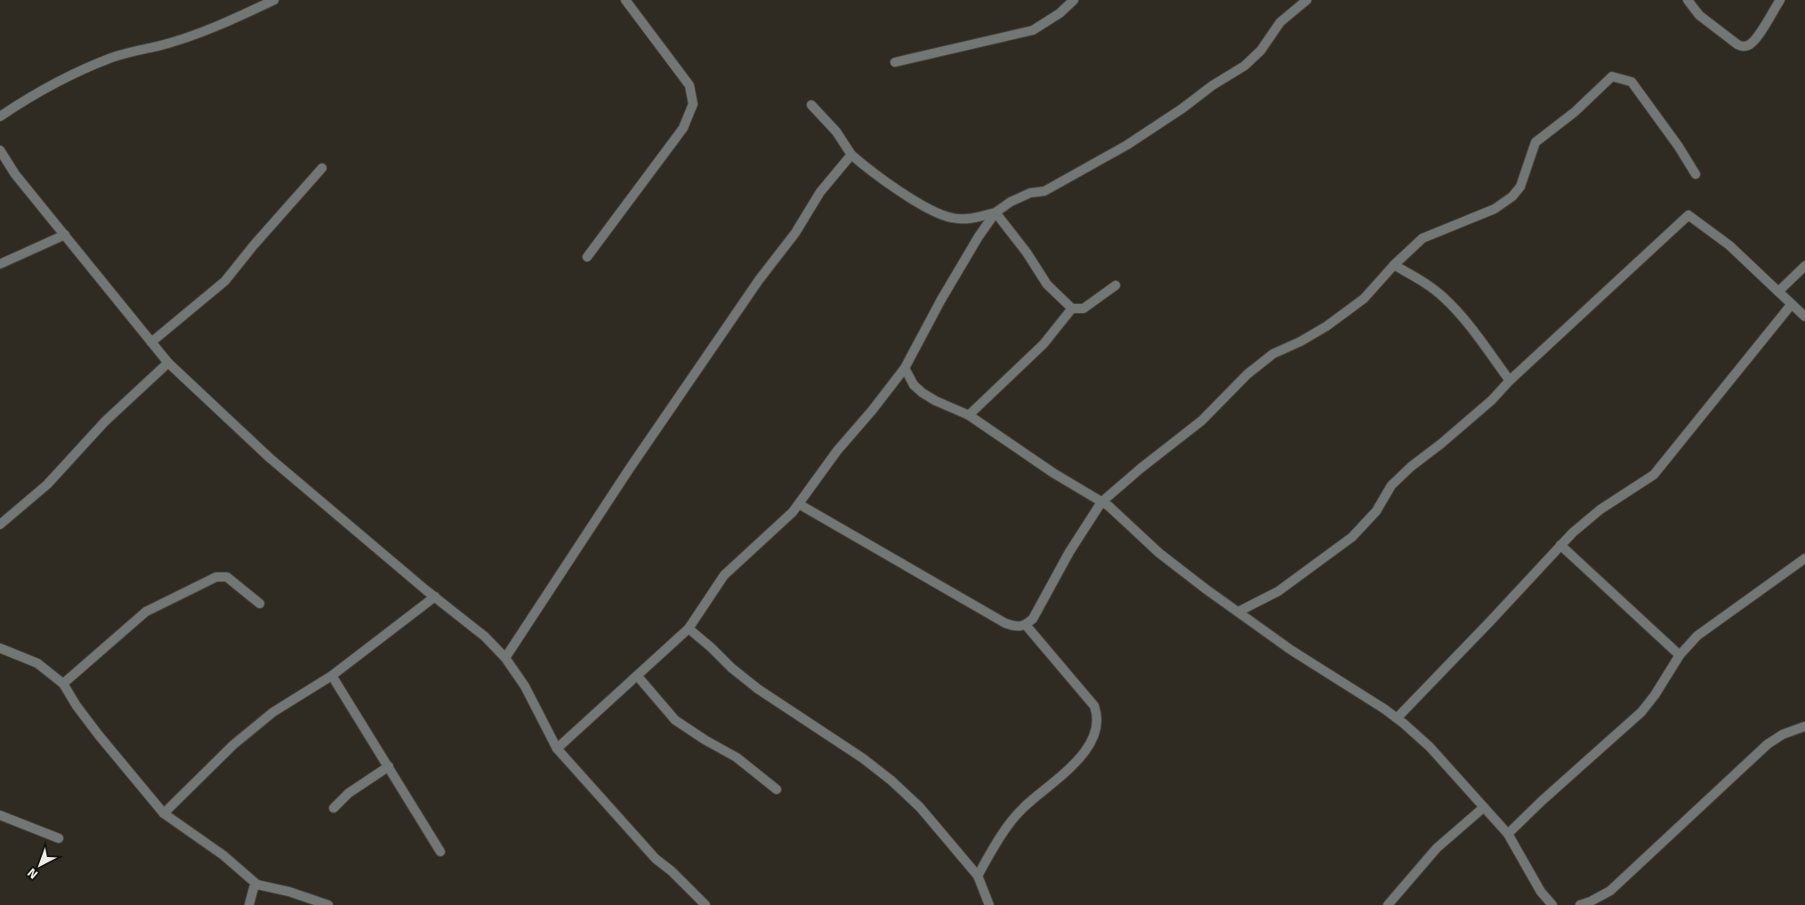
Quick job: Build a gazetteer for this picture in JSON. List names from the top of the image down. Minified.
{"north":"bottom left"}
